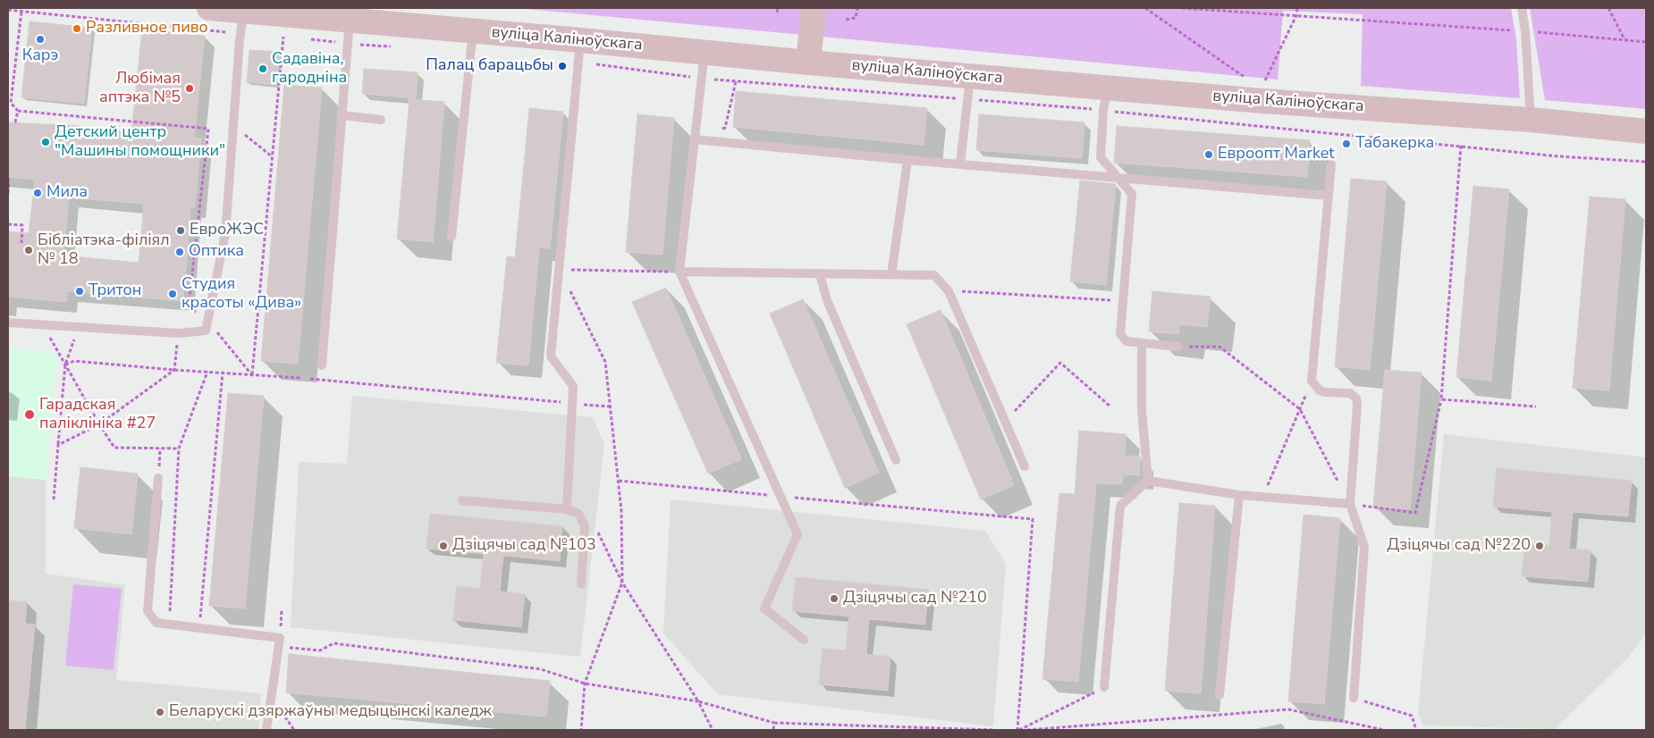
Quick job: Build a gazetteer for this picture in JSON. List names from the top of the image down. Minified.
{"streets":{"main road":["вуліца Каліноўскага"]},"places":["Разливное пиво","Карэ","Палац барацьбы","Садавіна, гародніна","Любімая аптэка №5","Детский центр \"Машины помощники\"","Табакерка","Евроопт Market","Мила","ЕвроЖЭС","Бібліатэка-філіял № 18","Оптика","Тритон","Студия красоты «Дива»","Гарадская паліклініка #27","Дзіцячы сад №103","Дзіцячы сад №220","Дзіцячы сад №210","Беларускі дзяржаўны медыцынскі каледж"]}
